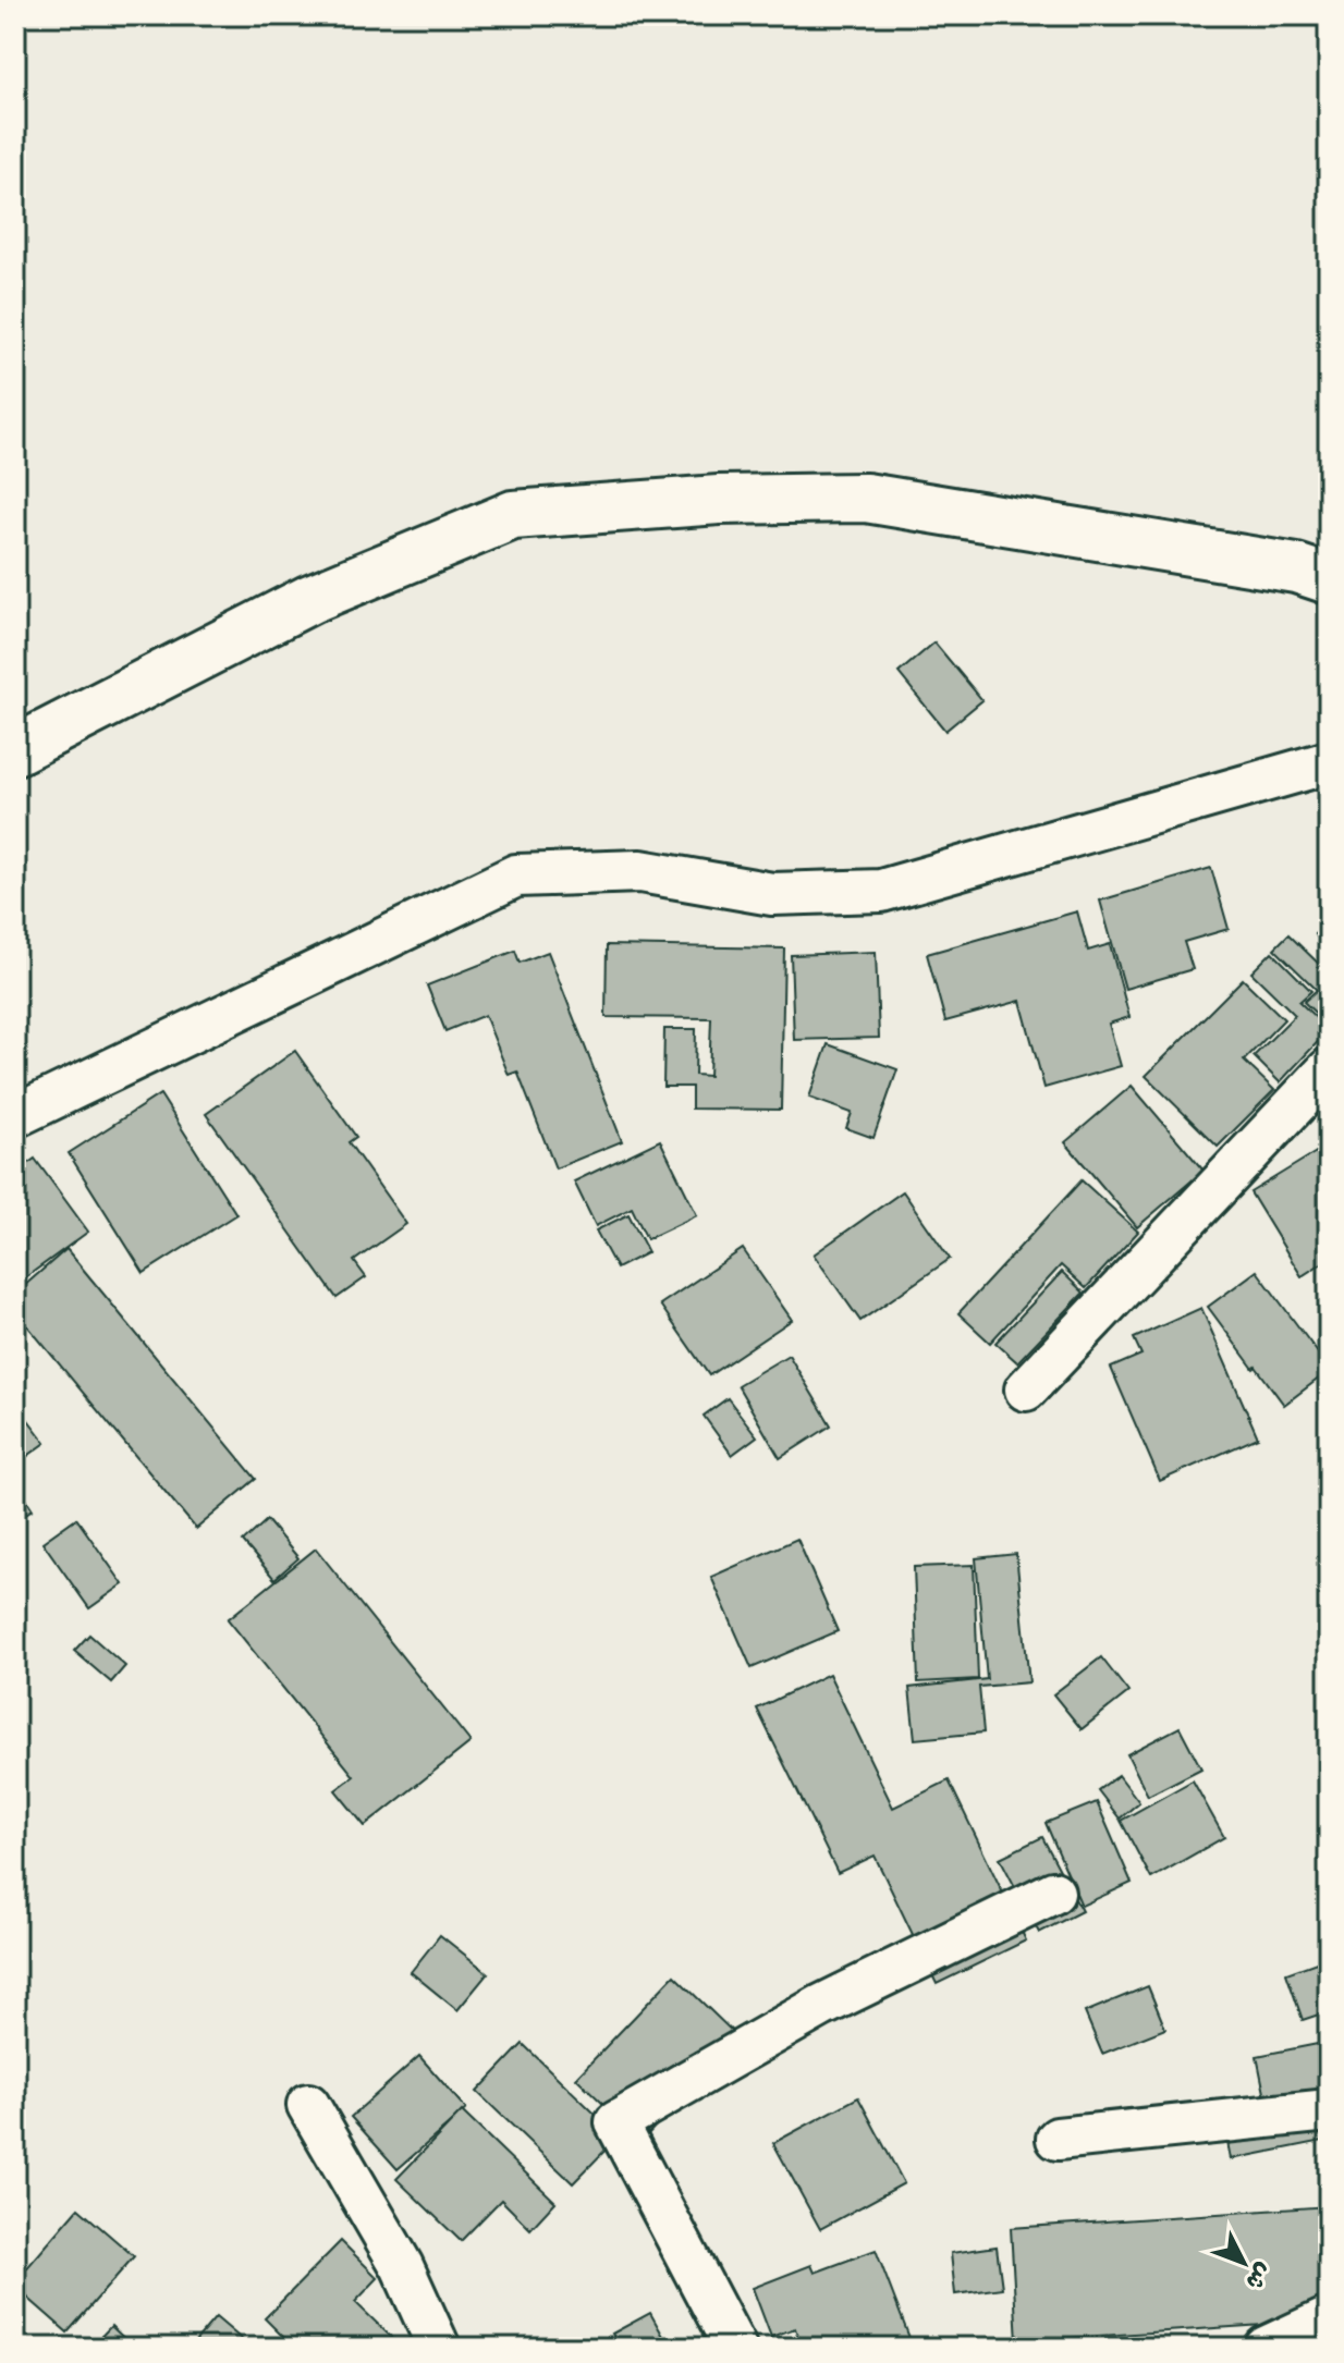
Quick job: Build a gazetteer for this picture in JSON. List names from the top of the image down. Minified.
{"north":"bottom right"}
